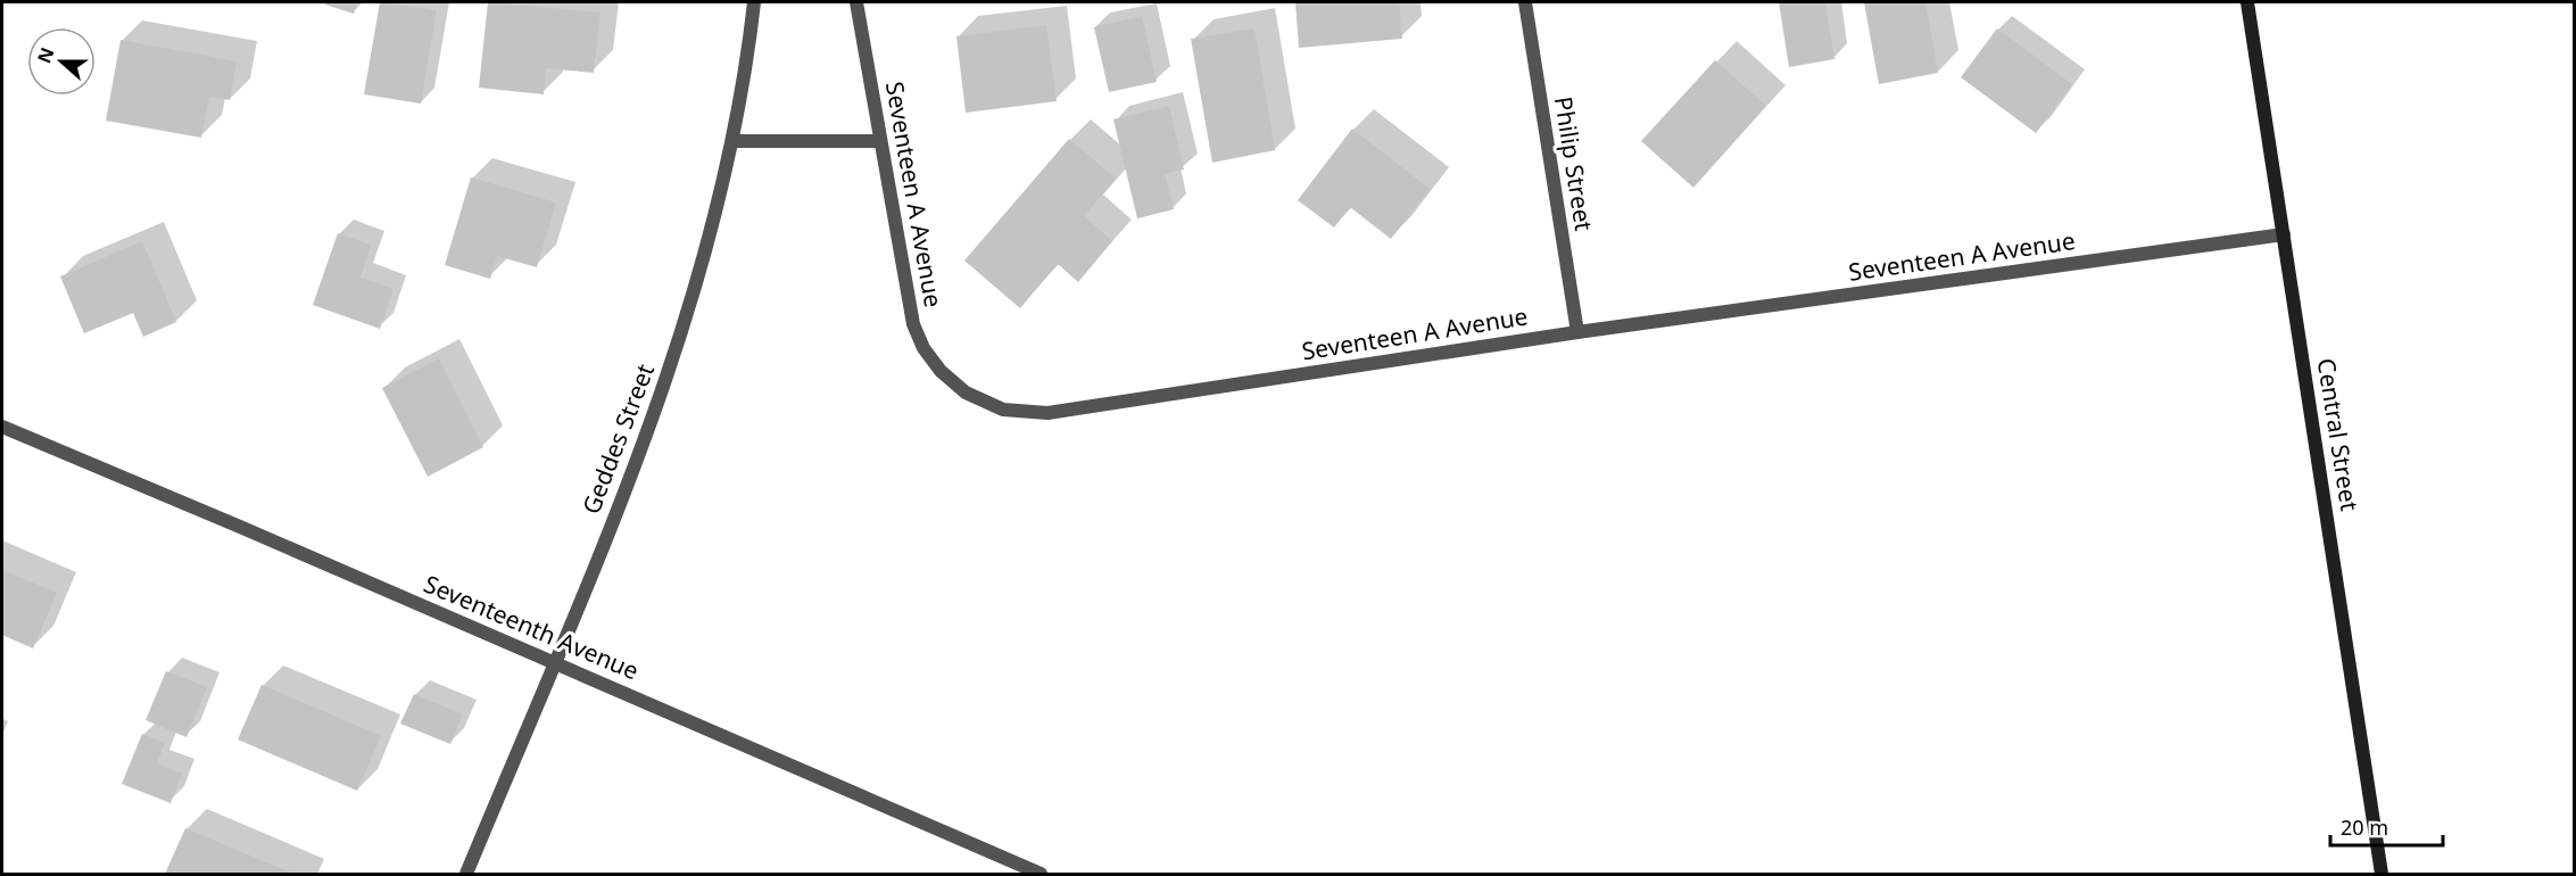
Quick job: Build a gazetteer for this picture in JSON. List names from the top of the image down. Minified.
{"streets":{"main road":["Central Street"],"street":["Philip Street","Seventeen A Avenue","Geddes Street","Seventeenth Avenue"]},"crossings":[["Philip Street","Seventeen A Avenue"],["Seventeen A Avenue","Central Street"],["Geddes Street","Seventeenth Avenue"]],"scale_bar":"20 m","north":"left"}
